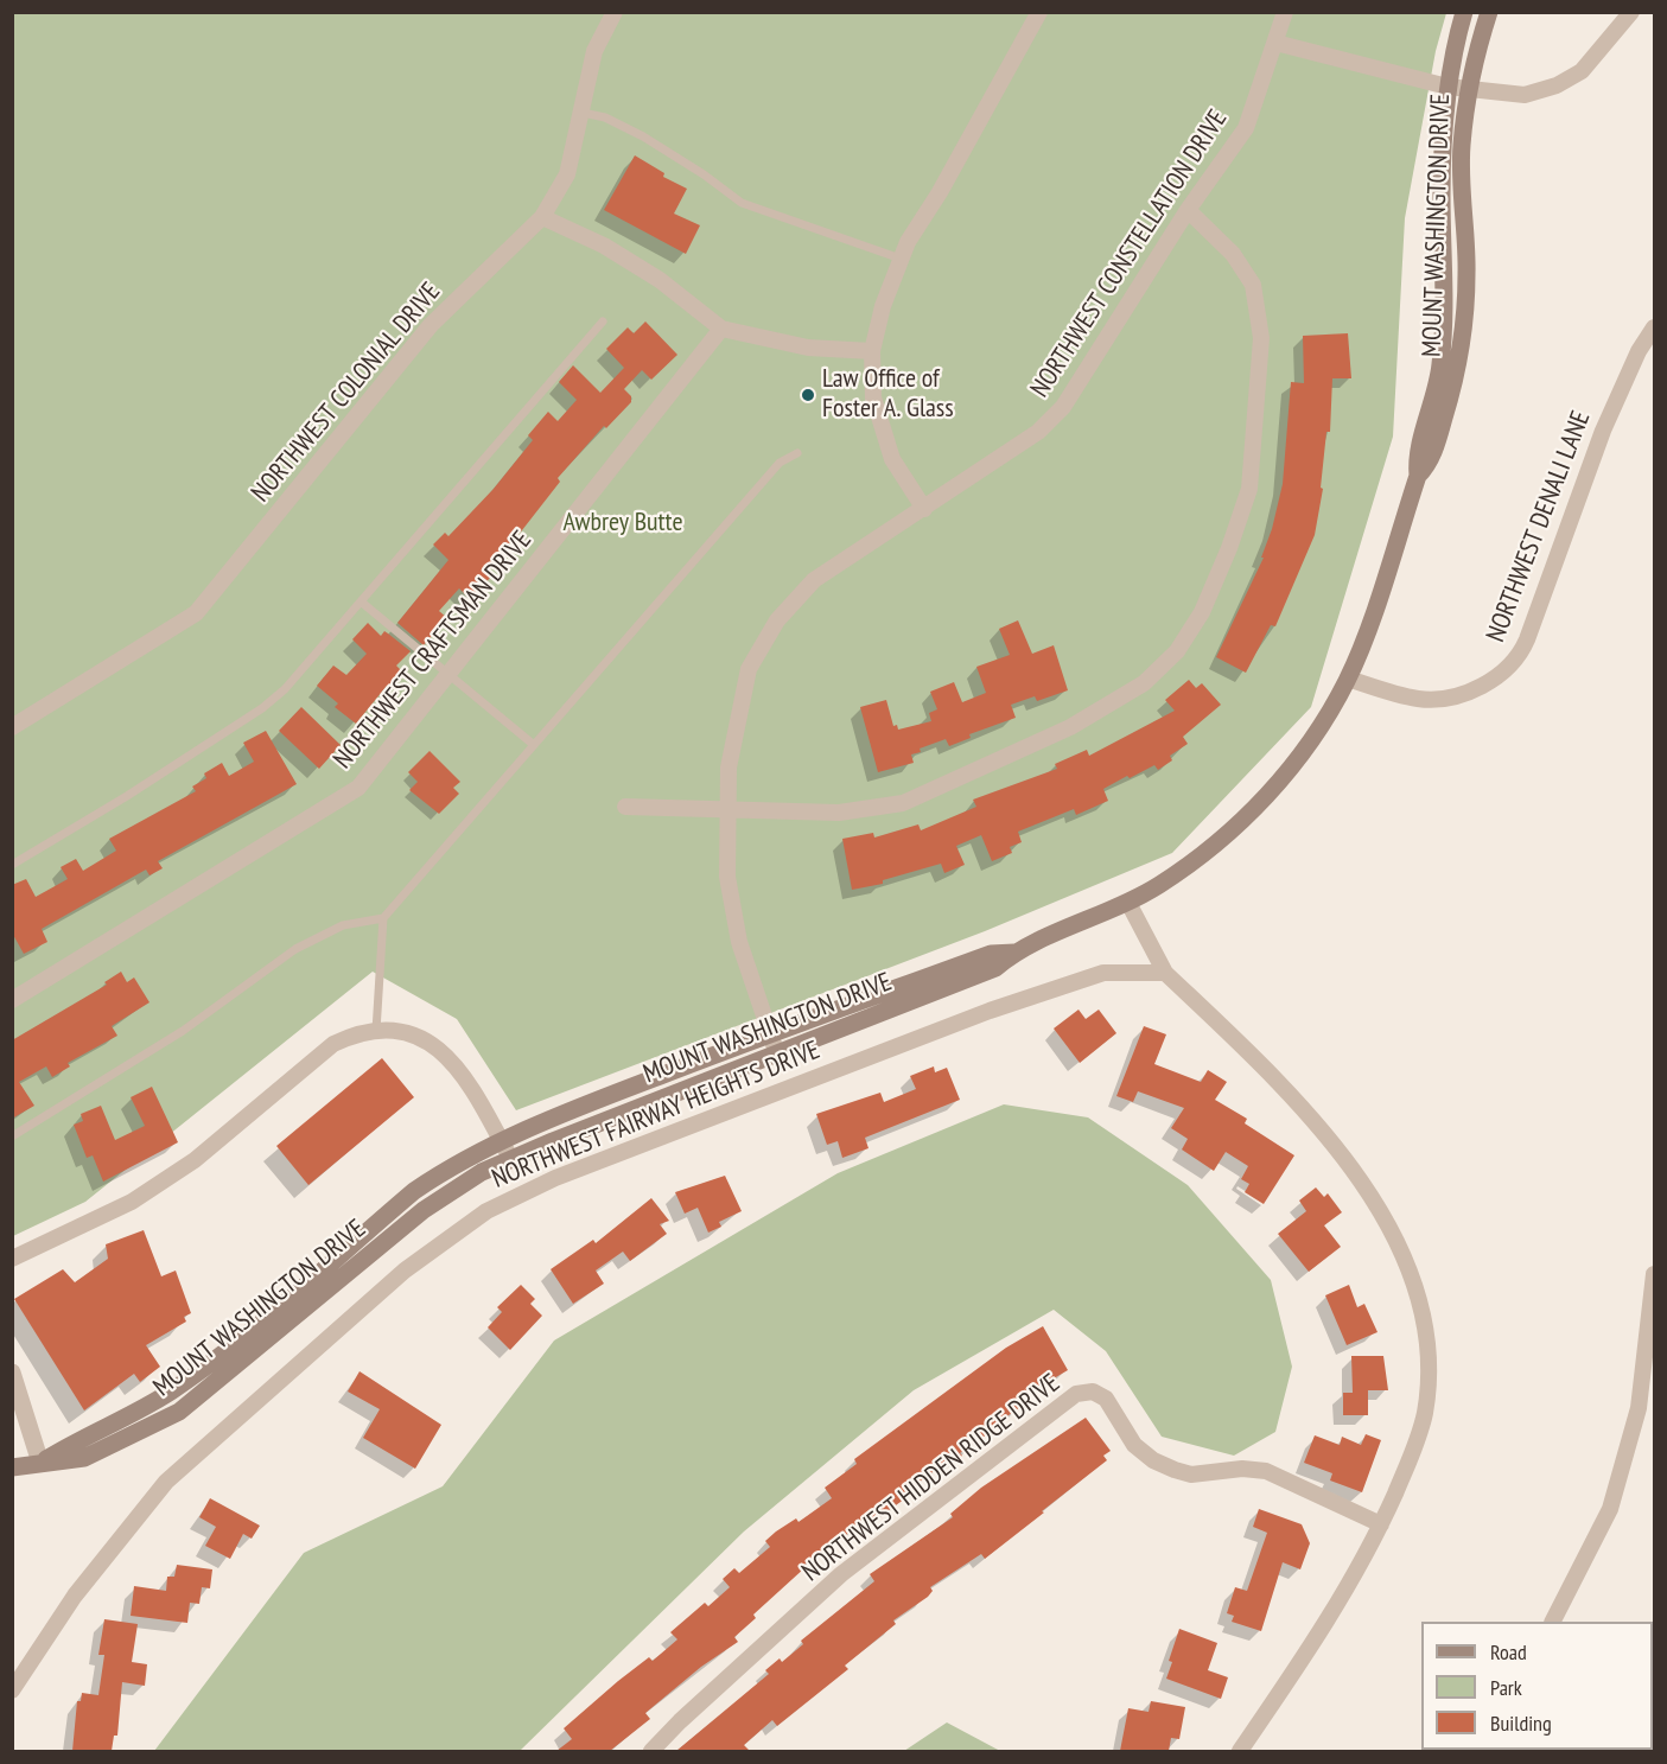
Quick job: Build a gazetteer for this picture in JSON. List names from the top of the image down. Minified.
{"streets":{"main road":["MOUNT WASHINGTON DRIVE"],"street":["NORTHWEST CONSTELLATION DRIVE","NORTHWEST COLONIAL DRIVE","NORTHWEST DENALI LANE","NORTHWEST CRAFTSMAN DRIVE","NORTHWEST FAIRWAY HEIGHTS DRIVE","NORTHWEST HIDDEN RIDGE DRIVE"]},"crossings":[["MOUNT WASHINGTON DRIVE","NORTHWEST CONSTELLATION DRIVE"],["MOUNT WASHINGTON DRIVE","NORTHWEST DENALI LANE"]],"parks":["Awbrey Butte"],"places":["Law Office of Foster A. Glass"],"legend":["Road","Park","Building"]}
